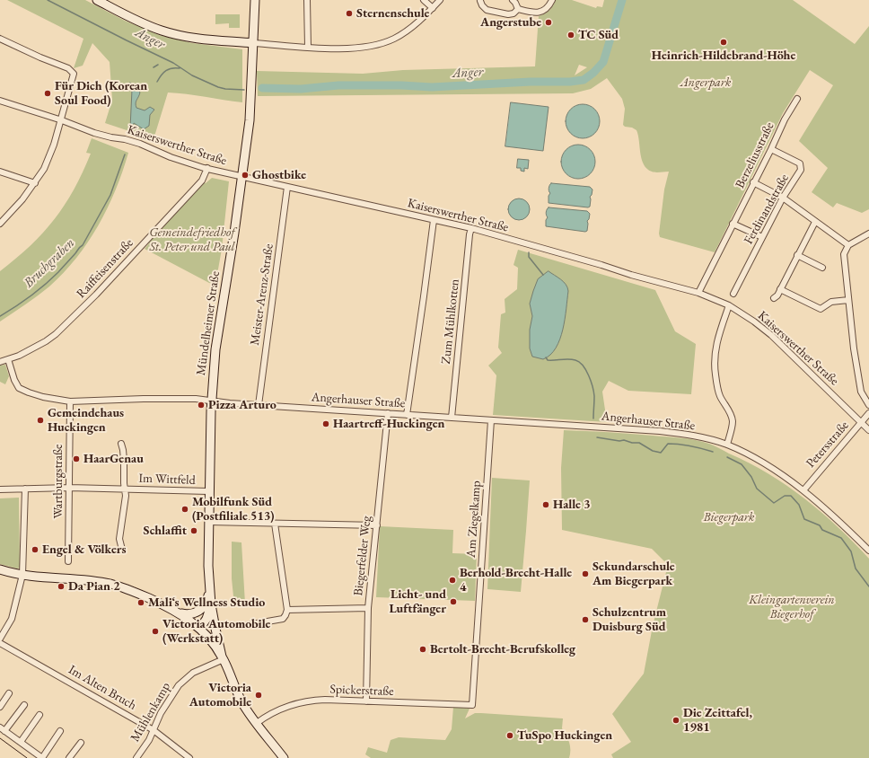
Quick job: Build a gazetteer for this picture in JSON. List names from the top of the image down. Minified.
{"streets":{"main road":["Mündelheimer Straße"],"street":["Kaiserswerther Straße","Berzeliusstraße","Ferdinandstraße","Raiffeisenstraße","Meister-Arenz-Straße","Zum Mühlkotten","Angerhauser Straße","Petersstraße","Im Wittfeld","Wartburgstraße","Am Ziegelkamp","Biegerfelder Weg","Im Alten Bruch","Spickerstraße","Mühlenkamp"]},"crossings":[["Kaiserswerther Straße","Berzeliusstraße"],["Kaiserswerther Straße","Raiffeisenstraße"],["Kaiserswerther Straße","Meister-Arenz-Straße"],["Kaiserswerther Straße","Zum Mühlkotten"],["Kaiserswerther Straße","Mündelheimer Straße"],["Kaiserswerther Straße","Petersstraße"],["Berzeliusstraße","Ferdinandstraße"],["Raiffeisenstraße","Angerhauser Straße"],["Meister-Arenz-Straße","Angerhauser Straße"],["Zum Mühlkotten","Angerhauser Straße"],["Mündelheimer Straße","Angerhauser Straße"],["Mündelheimer Straße","Im Wittfeld"],["Mündelheimer Straße","Mühlenkamp"],["Angerhauser Straße","Petersstraße"],["Angerhauser Straße","Wartburgstraße"],["Angerhauser Straße","Am Ziegelkamp"],["Angerhauser Straße","Biegerfelder Weg"],["Im Wittfeld","Wartburgstraße"],["Am Ziegelkamp","Spickerstraße"],["Biegerfelder Weg","Spickerstraße"],["Im Alten Bruch","Mühlenkamp"]],"water":["Anger","Bruchgraben"],"parks":["Angerpark","Gemeindefriedhof St. Peter und Paul","Biegerpark","Kleingartenverein Biegerhof"],"places":["Sternenschule","Angerstube","TC Süd","Heinrich-Hildebrand-Höhe","Für Dich (Korean Soul Food)","Ghostbike","Pizza Arturo","Gemeindehaus Huckingen","Haartreff-Huckingen","HaarGenau","Halle 3","Mobilfunk Süd (Postfiliale 513)","Schlaffit","Engel & Völkers","Sekundarschule Am Biegerpark","Berhold-Brecht-Halle 4","Da Pian 2","Licht- und Luftfänger","Mali‘s Wellness Studio","Schulzentrum Duisburg Süd","Victoria Automobile (Werkstatt)","Bertolt-Brecht-Berufskolleg","Victoria Automobile","Die Zeittafel, 1981","TuSpo Huckingen"]}
